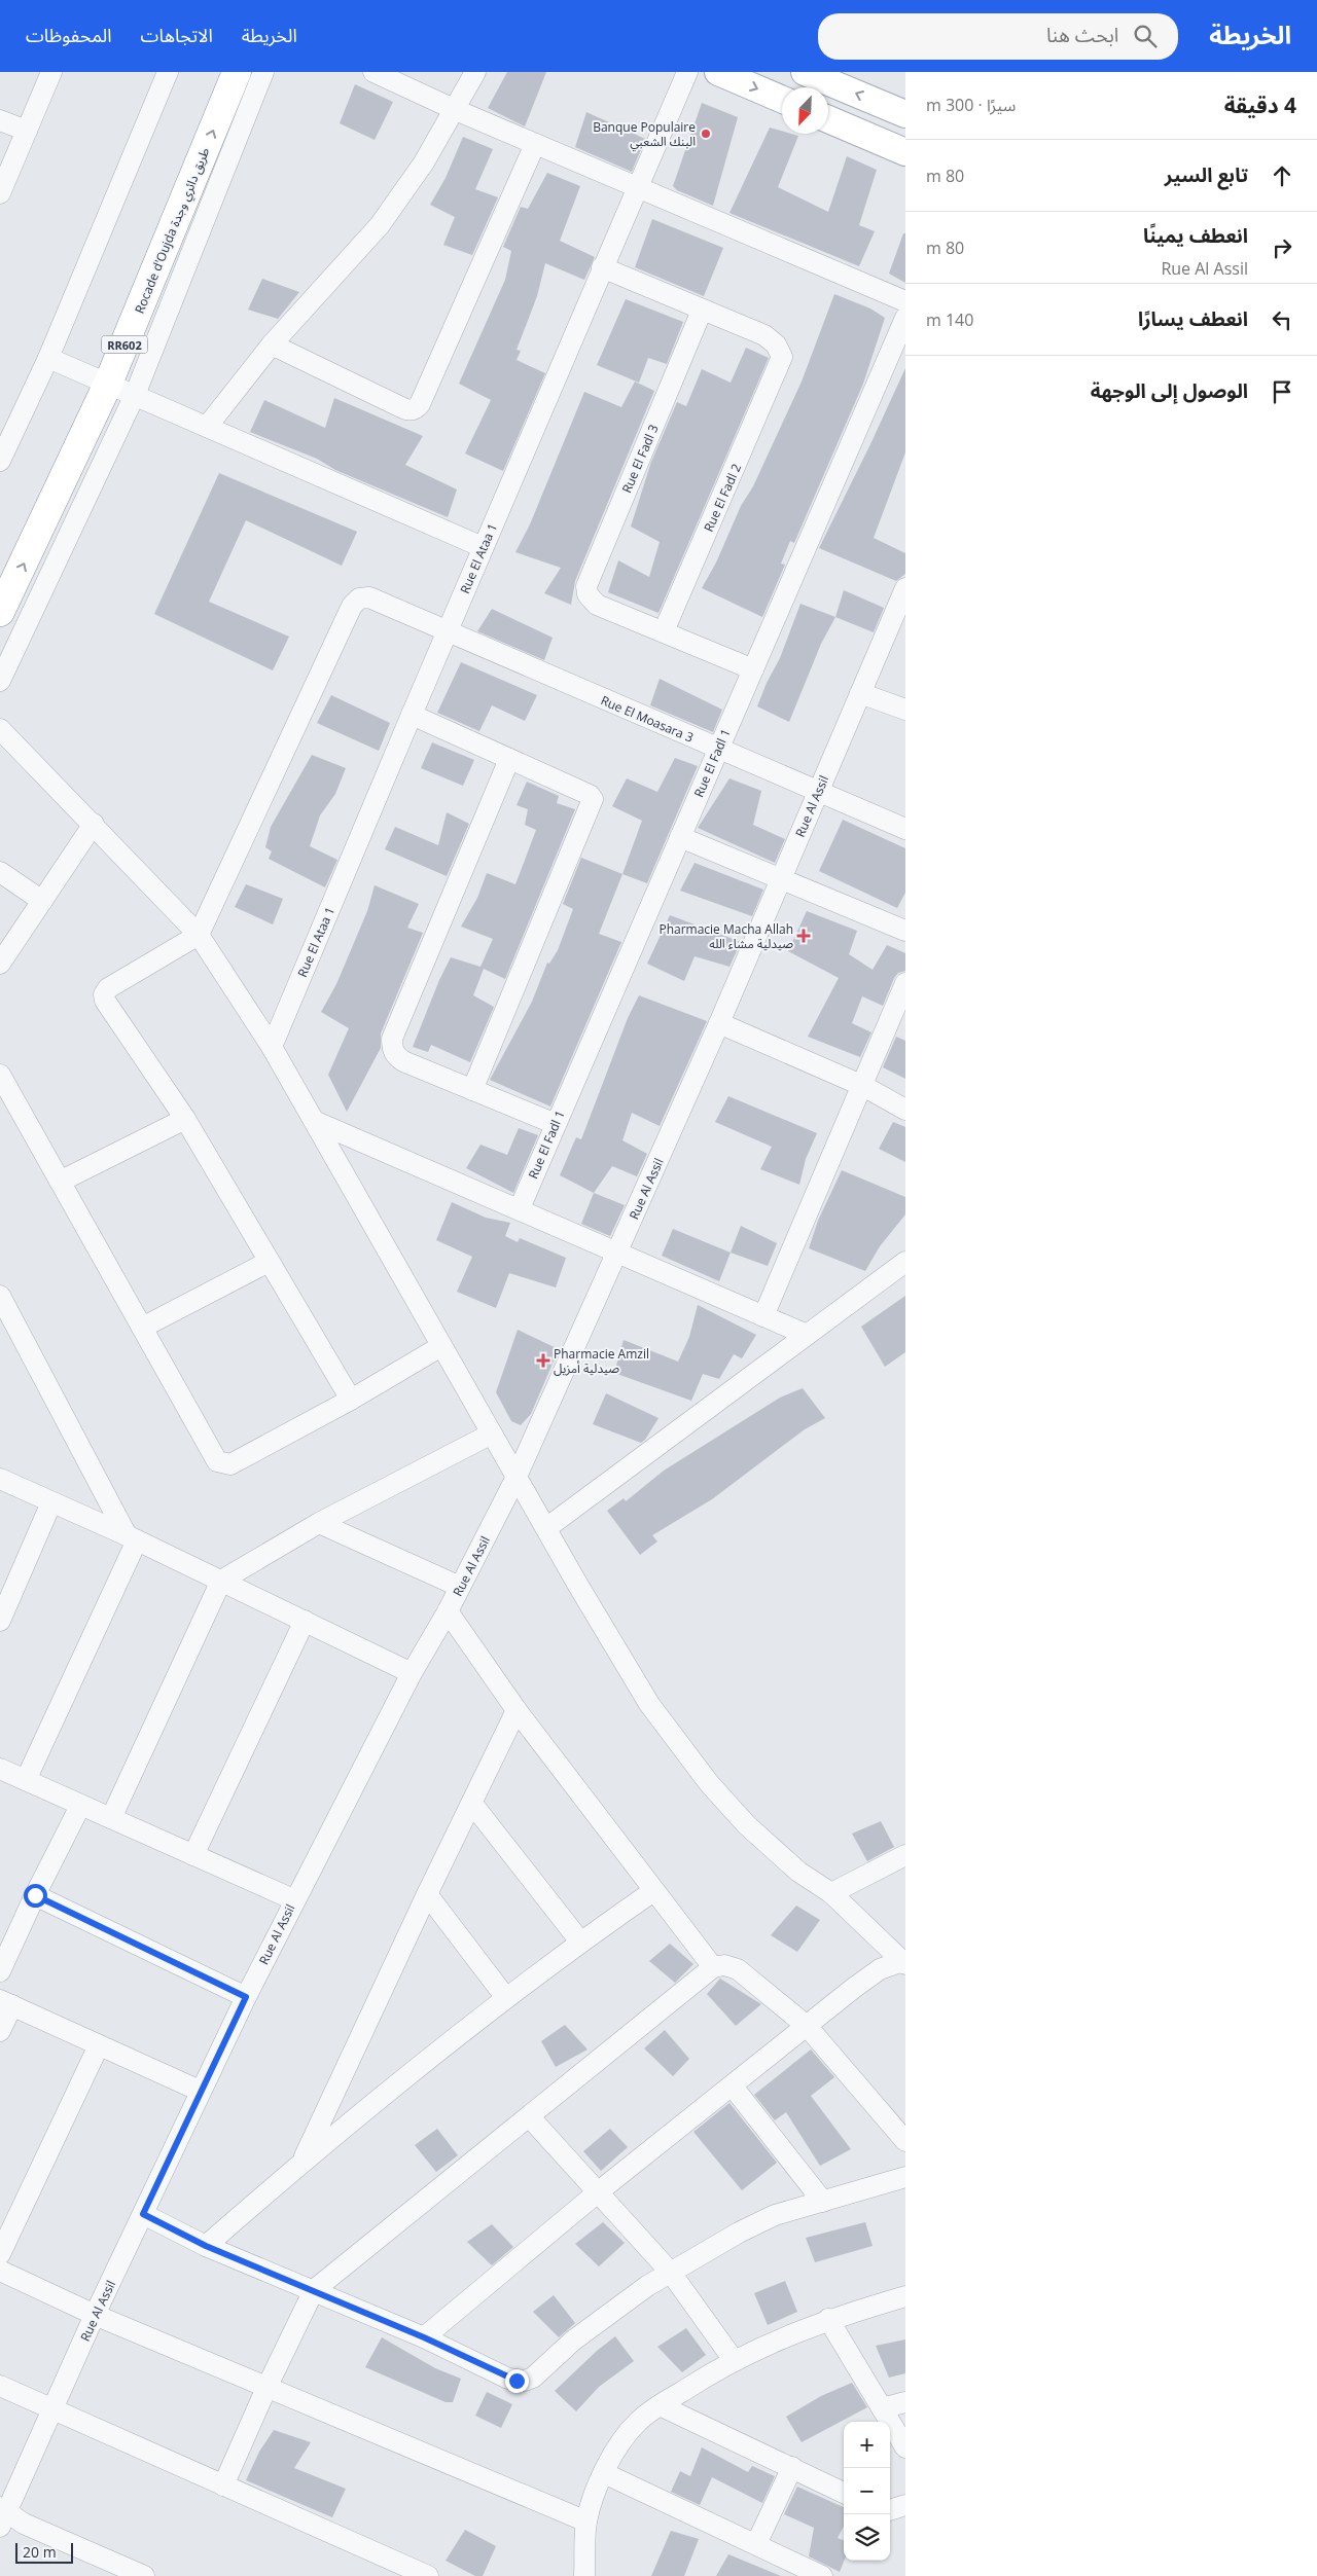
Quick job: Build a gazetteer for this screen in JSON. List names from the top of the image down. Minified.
{"streets":{"highway":["Rocade d'Oujda طريق دائري وجدة","RR602"],"street":["Rue El Fadl 3","Rue El Fadl 2","Rue El Ataa 1","Rue El Moasara 3","Rue El Fadl 1","Rue Al Assil"]},"crossings":[["Rue El Fadl 3","Rue El Fadl 2"],["Rue El Ataa 1","Rue El Moasara 3"],["Rue El Moasara 3","Rue El Fadl 1"],["Rue El Moasara 3","Rue Al Assil"]],"places":{"other":["Banque Populaire البنك الشعبي"],"health":["Pharmacie Macha Allah صيدلية مشاء الله","Pharmacie Amzil صيدلية أمزيل"]},"scale_bar":"20 m","north":"bottom left","page":{"header":"الخريطة","search":"ابحث هنا","nav":["الخريطة","الاتجاهات","المحفوظات"],"heading":["4 دقيقة","سيرًا · 300 m"],"list":[["تابع السير","80 m"],["انعطف يمينًا","Rue Al Assil","80 m"],["انعطف يسارًا","140 m"],"الوصول إلى الوجهة"],"map_buttons":["+","−"],"scale":"20 m"}}
